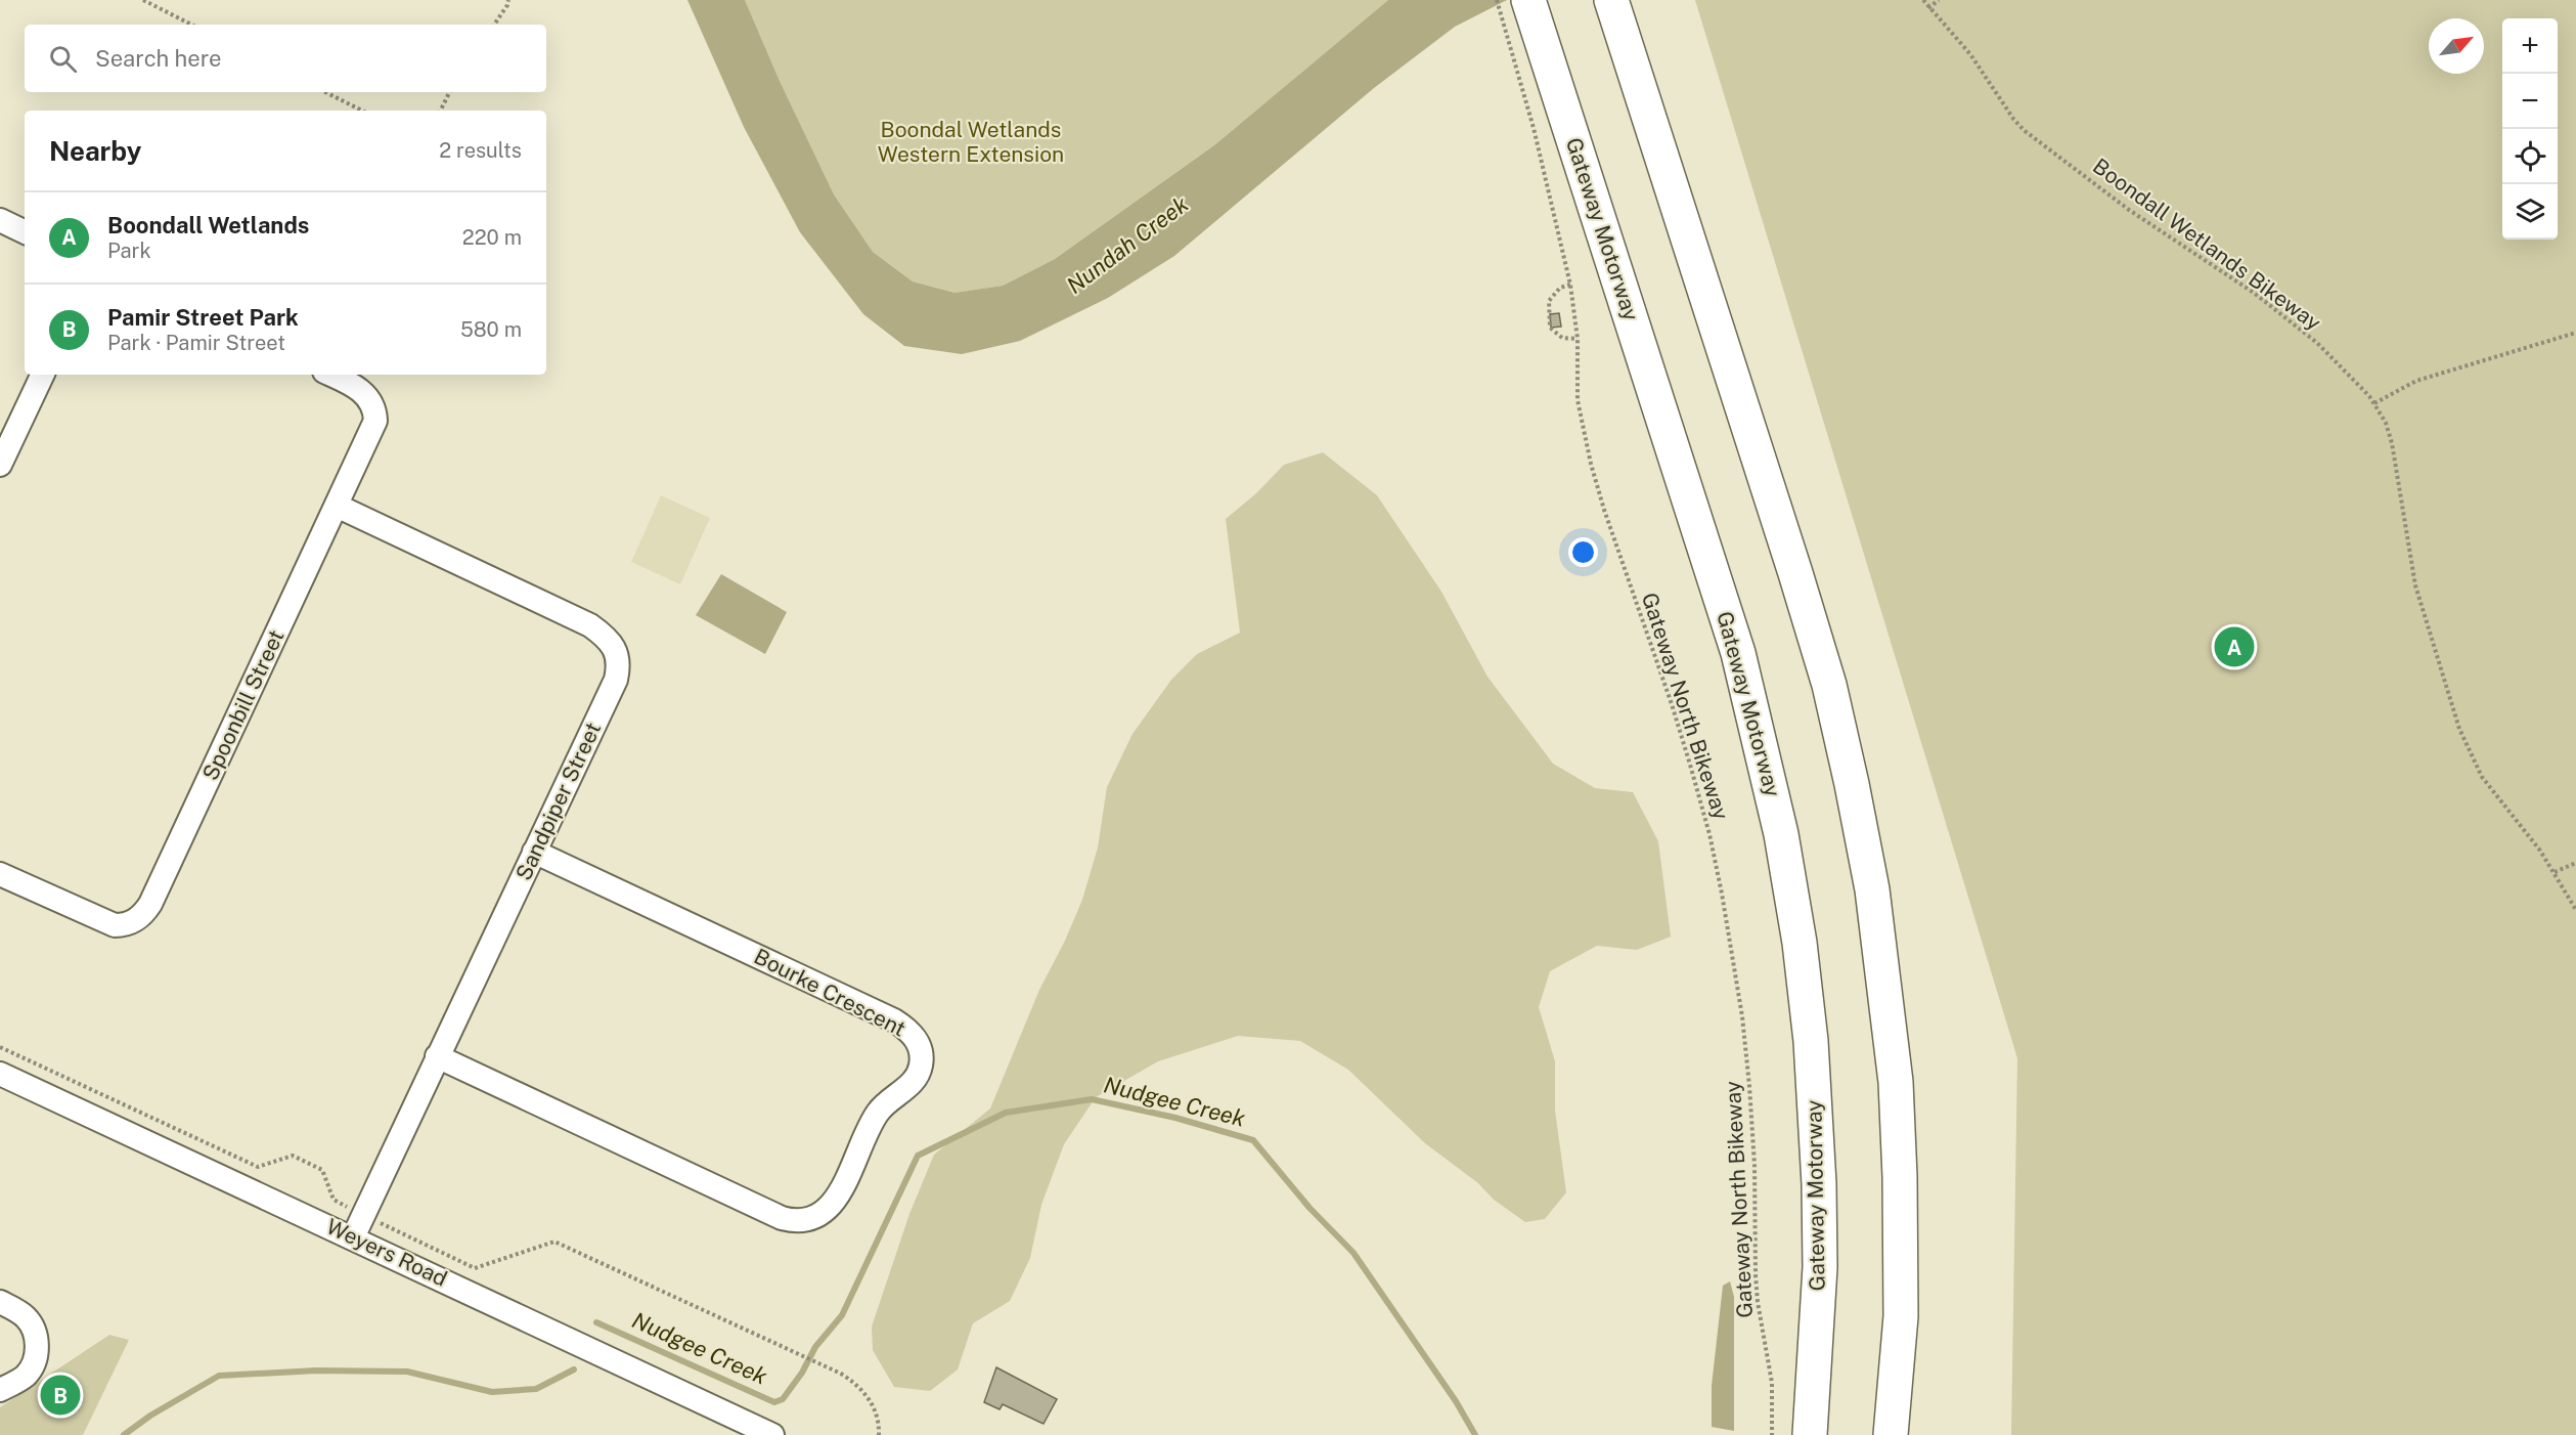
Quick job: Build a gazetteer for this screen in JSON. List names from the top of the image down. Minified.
{"streets":{"highway":["Gateway Motorway"],"street":["Spoonbill Street","Sandpiper Street","Bourke Crescent","Weyers Road"],"path":["Boondall Wetlands Bikeway","Gateway North Bikeway"]},"crossings":[["Gateway Motorway","Gateway North Bikeway"],["Spoonbill Street","Sandpiper Street"],["Sandpiper Street","Bourke Crescent"],["Sandpiper Street","Weyers Road"]],"water":["Nundah Creek","Nudgee Creek"],"parks":["Boondal Wetlands Western Extension"],"north":"top right","page":{"map_buttons":["+","−"],"search":"Search here","heading":["Nearby","2 results"],"list":[{"mark":"A","name":"Boondall Wetlands","note":"Park","value":"220 m"},{"mark":"B","name":"Pamir Street Park","note":"Park · Pamir Street","value":"580 m"}],"pins":["A","B"]}}
